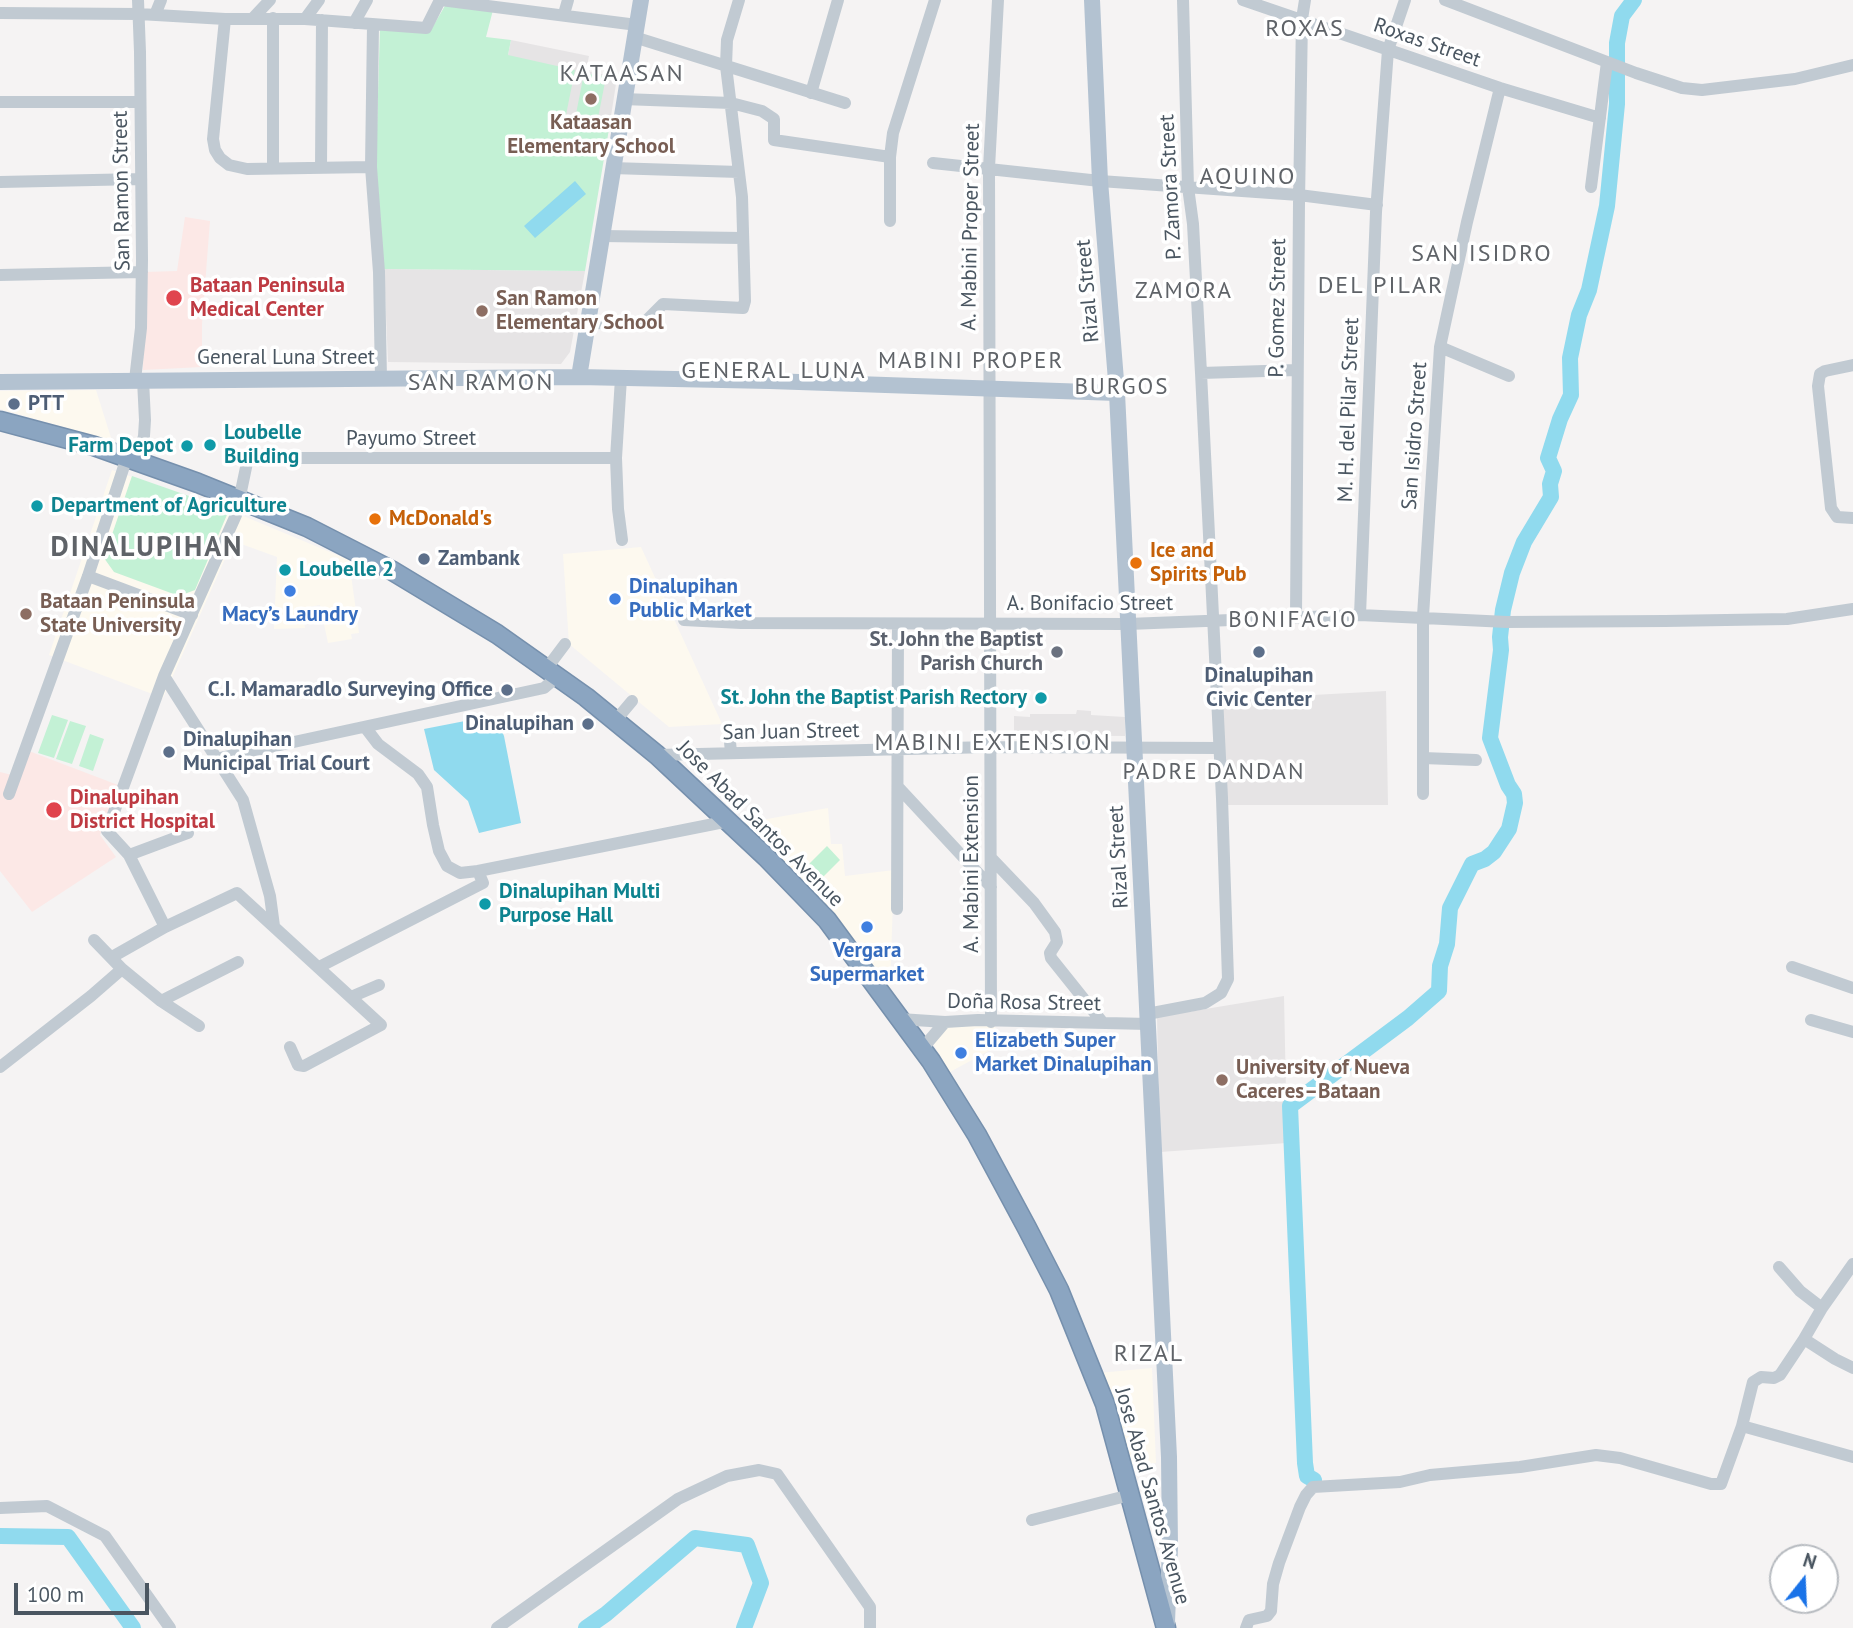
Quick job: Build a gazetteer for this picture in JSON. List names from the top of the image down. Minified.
{"streets":{"highway":["Jose Abad Santos Avenue"],"main road":["Rizal Street","General Luna Street"],"street":["Roxas Street","P. Zamora Street","San Ramon Street","A. Mabini Proper Street","P. Gomez Street","M. H. del Pilar Street","San Isidro Street","Payumo Street","A. Bonifacio Street","San Juan Street","A. Mabini Extension","Doña Rosa Street"]},"crossings":[["Roxas Street","P. Gomez Street"],["Roxas Street","M. H. del Pilar Street"],["Roxas Street","San Isidro Street"],["P. Zamora Street","A. Bonifacio Street"],["P. Zamora Street","San Juan Street"],["P. Zamora Street","Doña Rosa Street"],["San Ramon Street","General Luna Street"],["San Ramon Street","Jose Abad Santos Avenue"],["A. Mabini Proper Street","General Luna Street"],["A. Mabini Proper Street","A. Bonifacio Street"],["A. Mabini Proper Street","A. Mabini Extension"],["Rizal Street","General Luna Street"],["Rizal Street","A. Bonifacio Street"],["Rizal Street","San Juan Street"],["Rizal Street","Jose Abad Santos Avenue"],["Rizal Street","Doña Rosa Street"],["P. Gomez Street","A. Bonifacio Street"],["M. H. del Pilar Street","A. Bonifacio Street"],["San Isidro Street","A. Bonifacio Street"],["Payumo Street","Jose Abad Santos Avenue"],["A. Bonifacio Street","A. Mabini Extension"],["San Juan Street","Jose Abad Santos Avenue"],["San Juan Street","A. Mabini Extension"],["San Juan Street","Doña Rosa Street"],["Jose Abad Santos Avenue","Doña Rosa Street"],["A. Mabini Extension","Doña Rosa Street"]],"districts":["ROXAS","KATAASAN","AQUINO","SAN ISIDRO","DEL PILAR","ZAMORA","MABINI PROPER","GENERAL LUNA","SAN RAMON","BURGOS","DINALUPIHAN","BONIFACIO","MABINI EXTENSION","PADRE DANDAN","RIZAL"],"places":["Kataasan Elementary School","Bataan Peninsula Medical Center","San Ramon Elementary School","PTT","Loubelle Building","Farm Depot","Department of Agriculture","McDonald's","Zambank","Ice and Spirits Pub","Loubelle 2","Macy’s Laundry","Dinalupihan Public Market","Bataan Peninsula State University","St. John the Baptist Parish Church","Dinalupihan Civic Center","C.I. Mamaradlo Surveying Office","St. John the Baptist Parish Rectory","Dinalupihan","Dinalupihan Municipal Trial Court","Dinalupihan District Hospital","Dinalupihan Multi Purpose Hall","Vergara Supermarket","Elizabeth Super Market Dinalupihan","University of Nueva Caceres–Bataan"],"scale_bar":"100 m","north":"top"}
